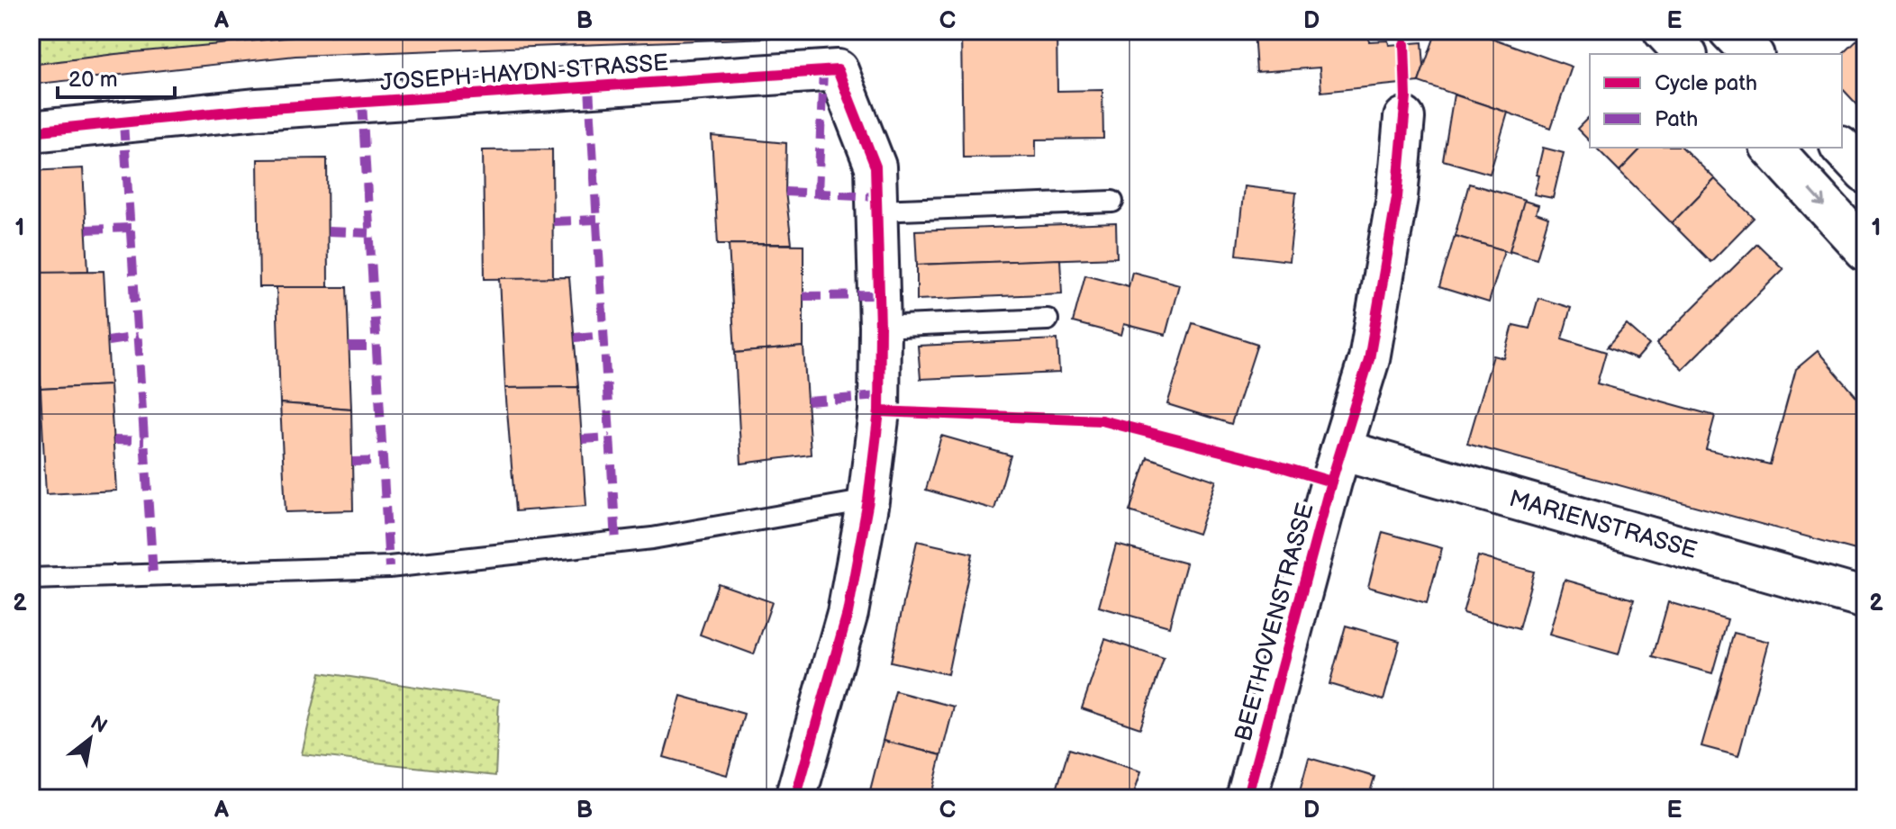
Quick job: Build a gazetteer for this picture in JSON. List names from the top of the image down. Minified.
{"streets":{"street":["JOSEPH-HAYDN-STRASSE","MARIENSTRASSE","BEETHOVENSTRASSE"]},"crossings":[["MARIENSTRASSE","BEETHOVENSTRASSE"]],"legend":["Cycle path","Path"],"scale_bar":"20 m","north":"top right","grid":{"columns":["A","B","C","D","E"],"rows":["1","2"]}}
